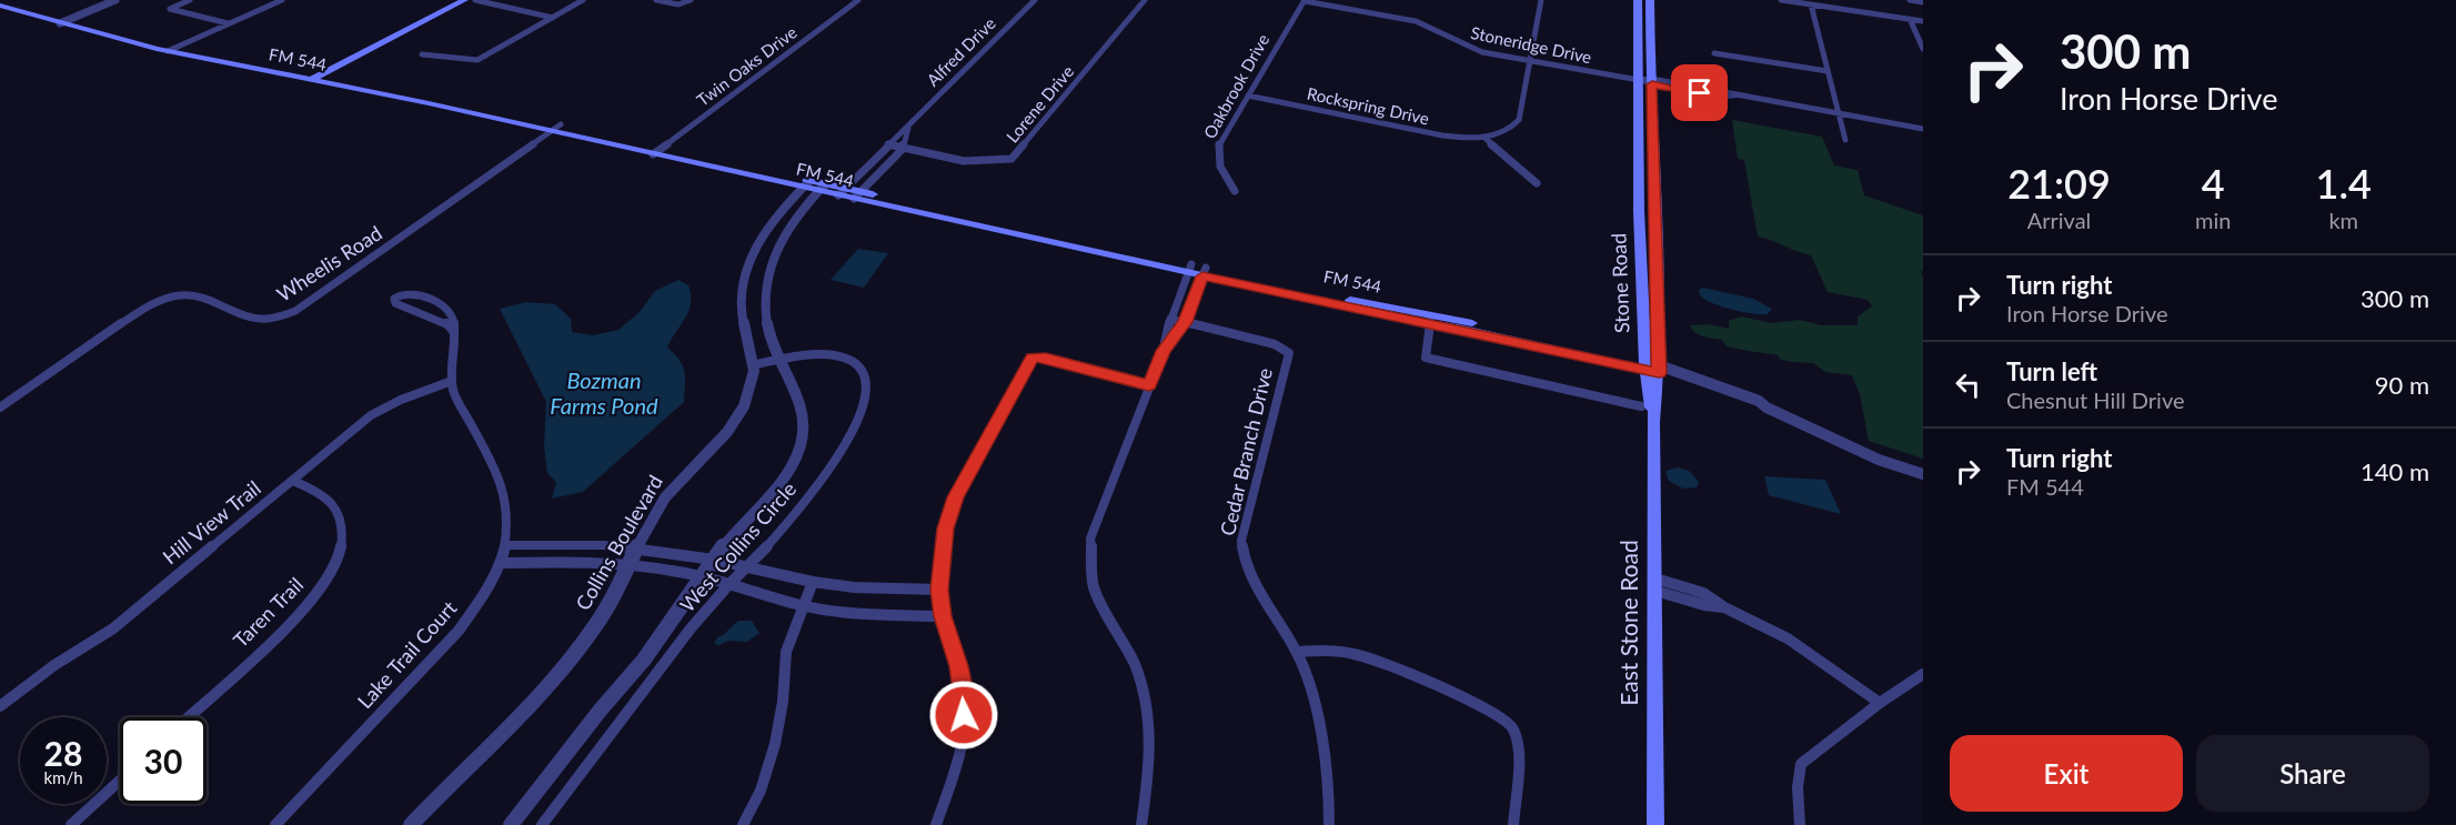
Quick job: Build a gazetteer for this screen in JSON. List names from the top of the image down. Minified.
{"streets":{"main road":["FM 544","Stone Road","East Stone Road"],"street":["Stoneridge Drive","Alfred Drive","Twin Oaks Drive","Oakbrook Drive","Lorene Drive","Rockspring Drive","Wheelis Road","Cedar Branch Drive","Hill View Trail","Collins Boulevard","West Collins Circle","Taren Trail","Lake Trail Court"]},"crossings":[["Stoneridge Drive","Oakbrook Drive"],["Stoneridge Drive","Stone Road"],["Alfred Drive","FM 544"],["Alfred Drive","Lorene Drive"],["FM 544","Twin Oaks Drive"],["FM 544","Wheelis Road"],["FM 544","Stone Road"],["Oakbrook Drive","Rockspring Drive"],["Stone Road","East Stone Road"],["Hill View Trail","Taren Trail"],["Hill View Trail","Lake Trail Court"],["Collins Boulevard","West Collins Circle"]],"water":["Bozman Farms Pond"],"page":{"turn":["300 m","Iron Horse Drive"],"eta":["21:09","Arrival","4","min","1.4","km"],"list":[{"name":"Turn right","note":"Iron Horse Drive","value":"300 m"},{"name":"Turn left","note":"Chesnut Hill Drive","value":"90 m"},{"name":"Turn right","note":"FM 544","value":"140 m"}],"speed":"28 km/h","limit":"30","buttons":["Exit","Share"]}}
